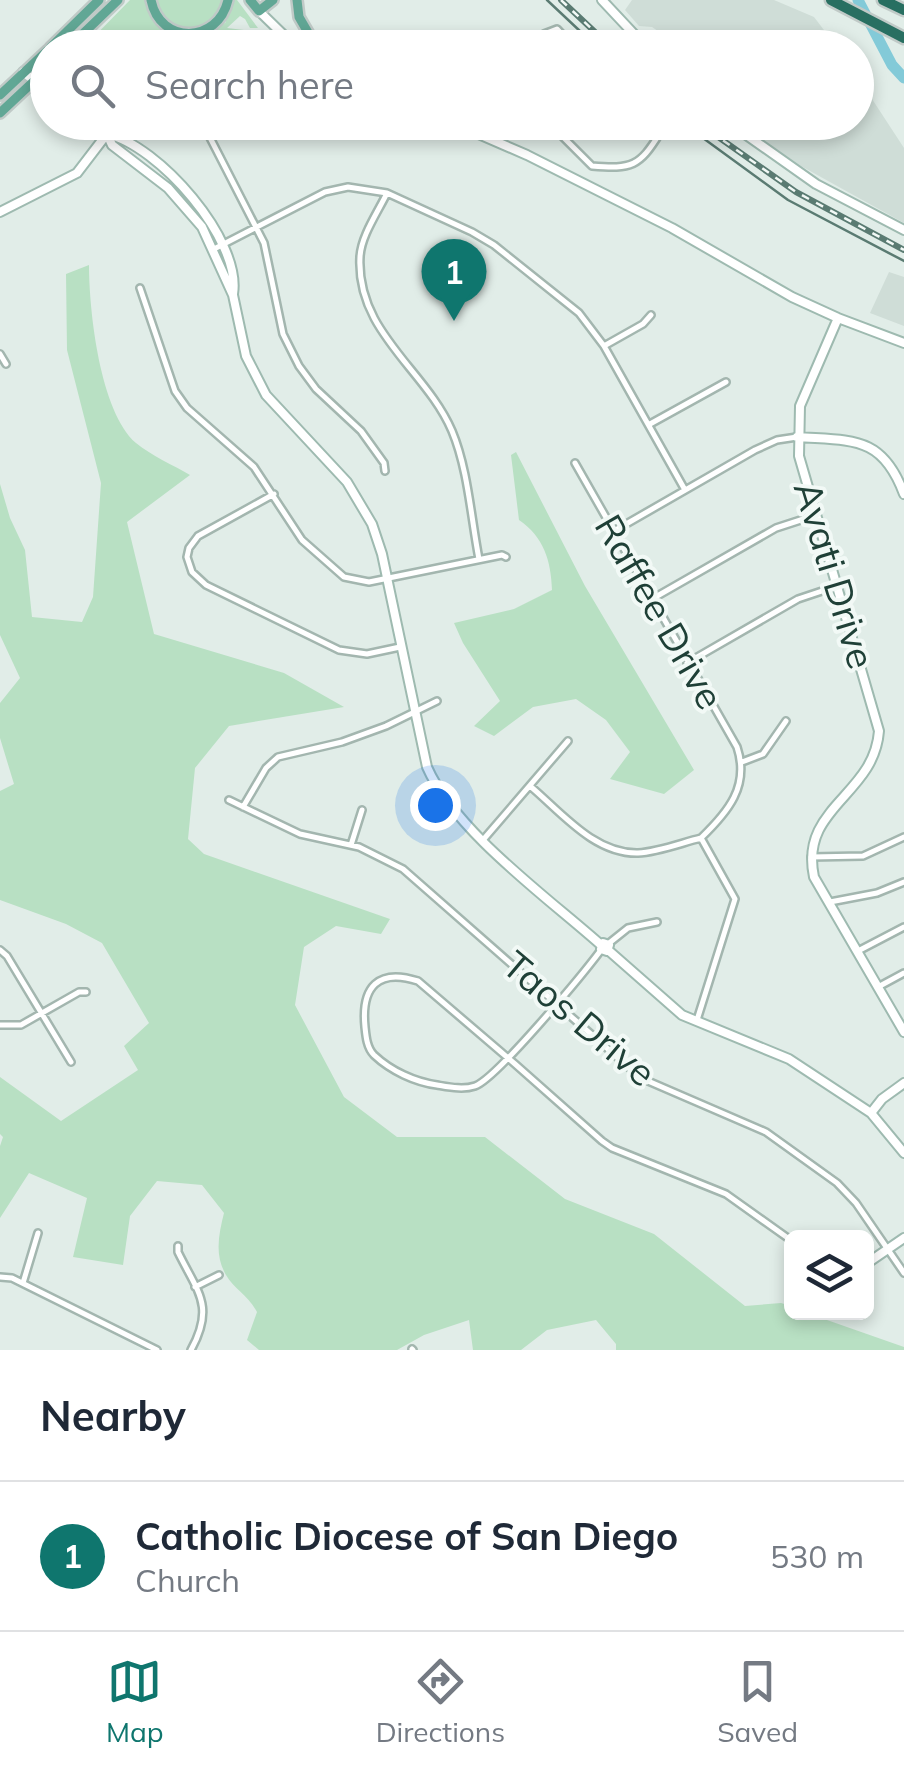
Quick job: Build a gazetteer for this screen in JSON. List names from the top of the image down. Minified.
{"streets":{"main road":["Avati Drive"],"street":["Raffee Drive","Taos Drive"]},"page":{"search":"Search here","pins":"1","heading":"Nearby","list":[{"mark":"1","name":"Catholic Diocese of San Diego","note":"Church","value":"530 m"}],"nav":["Map","Directions","Saved"]}}
